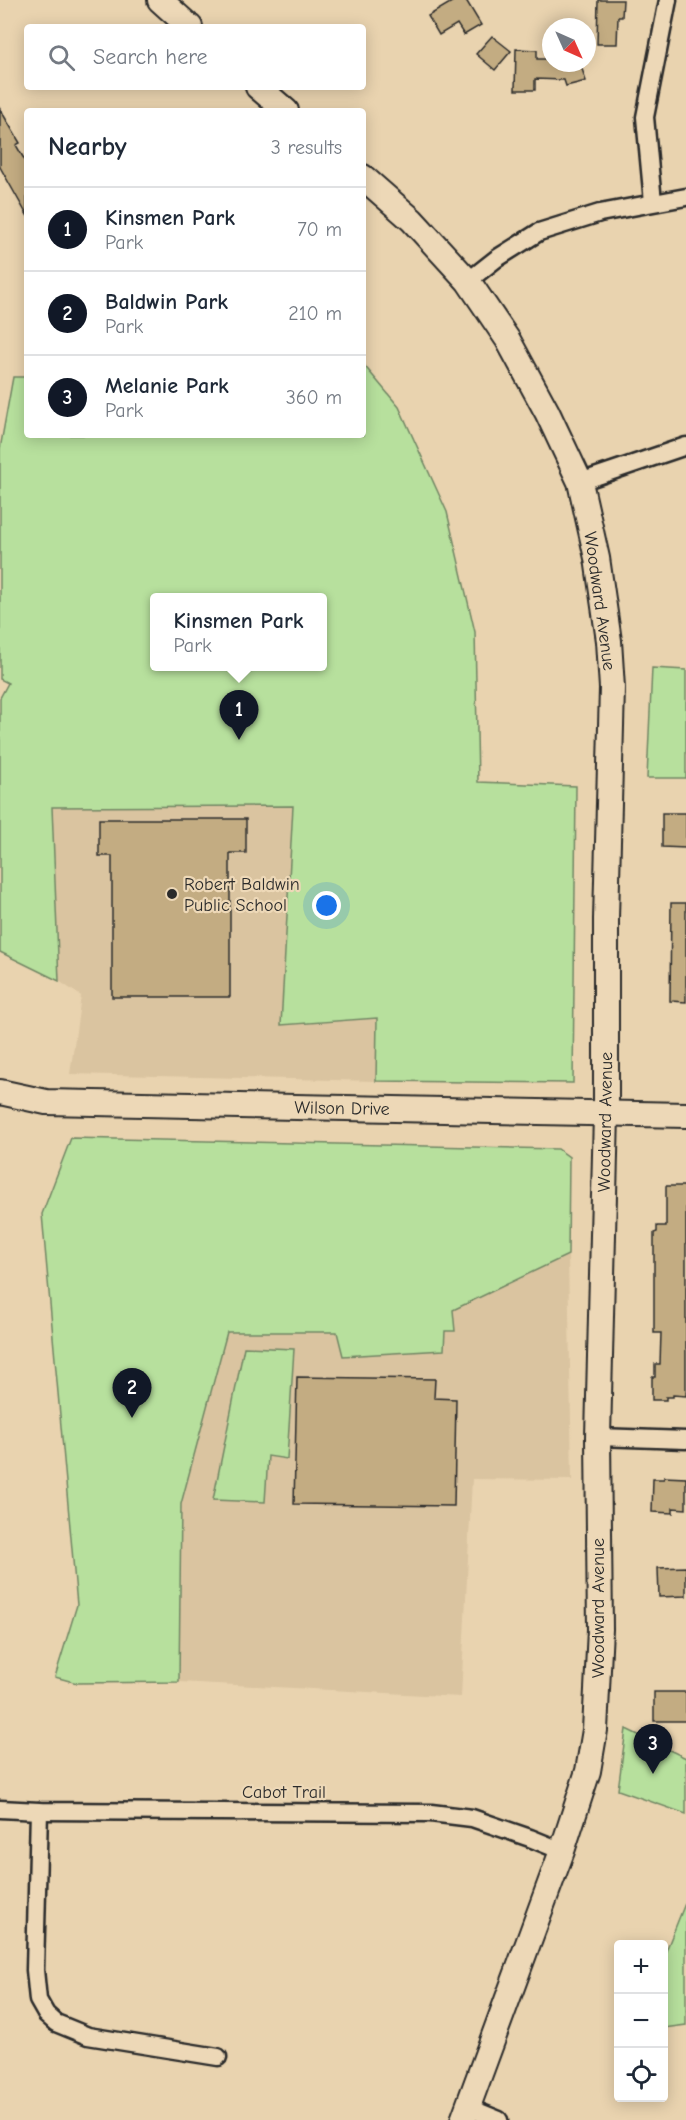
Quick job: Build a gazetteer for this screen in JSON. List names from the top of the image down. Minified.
{"streets":{"street":["Woodward Avenue","Wilson Drive","Cabot Trail"]},"crossings":[["Woodward Avenue","Wilson Drive"],["Woodward Avenue","Cabot Trail"]],"places":["Robert Baldwin Public School"],"north":"bottom right","page":{"search":"Search here","heading":["Nearby","3 results"],"list":[{"mark":"1","name":"Kinsmen Park","note":"Park","value":"70 m"},{"mark":"2","name":"Baldwin Park","note":"Park","value":"210 m"},{"mark":"3","name":"Melanie Park","note":"Park","value":"360 m"}],"popup":["Kinsmen Park","Park"],"pins":["1","2","3"],"map_buttons":["+","−"]}}
